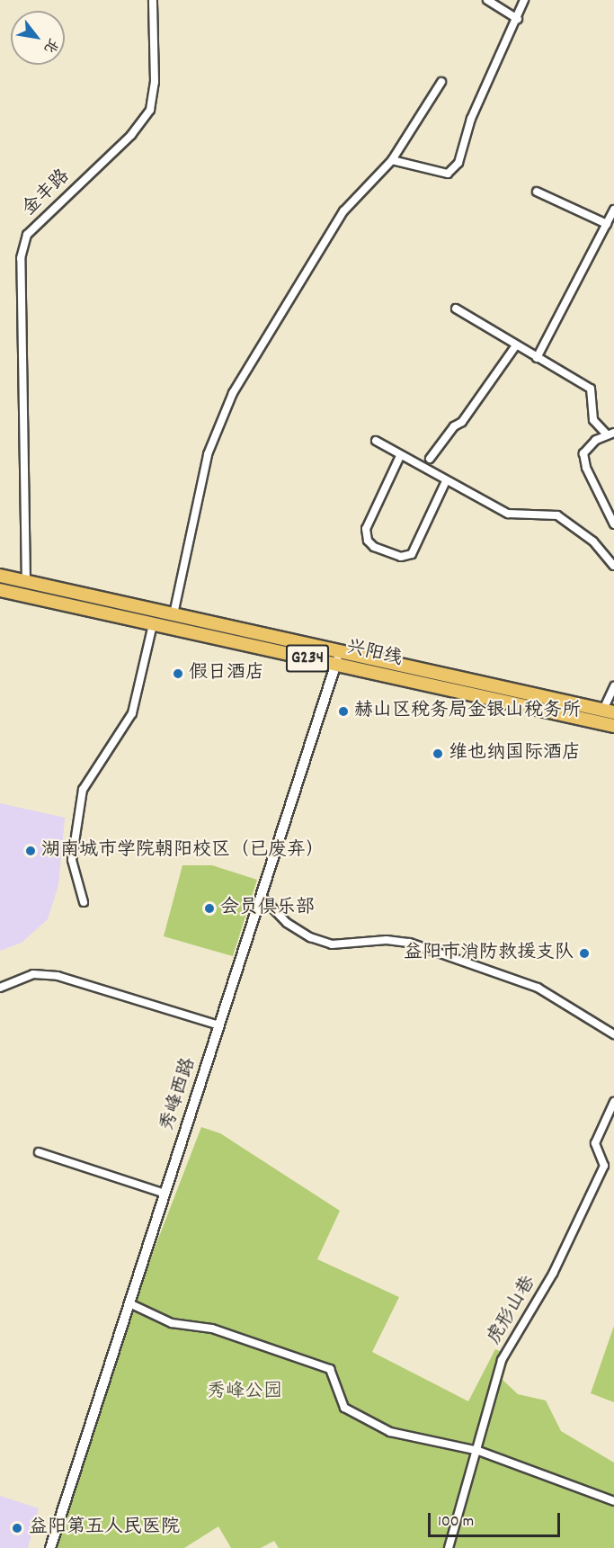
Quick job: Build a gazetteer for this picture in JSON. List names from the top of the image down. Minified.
{"streets":{"highway":["兴阳线","G234"],"street":["金丰路","秀峰西路","虎形山巷"]},"crossings":[["金丰路","兴阳线"],["兴阳线","秀峰西路"]],"parks":["秀峰公园"],"places":["假日酒店","赫山区税务局金银山税务所","维也纳国际酒店","湖南城市学院朝阳校区（已废弃）","会员俱乐部","益阳市消防救援支队","益阳第五人民医院"],"scale_bar":"100 m","north":"bottom right"}
